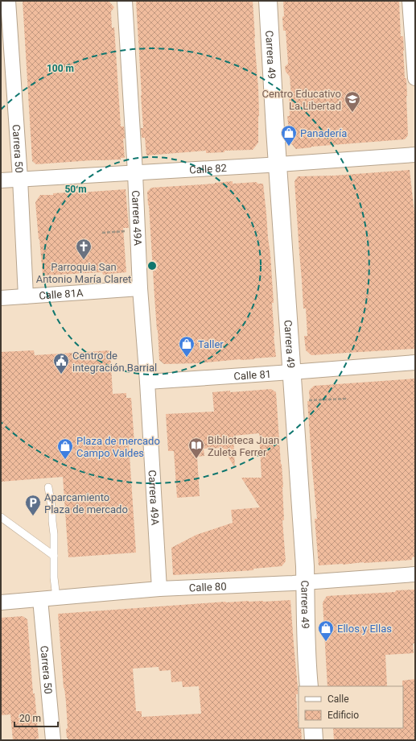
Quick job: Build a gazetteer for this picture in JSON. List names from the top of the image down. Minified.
{"streets":{"street":["Carrera 49","Carrera 50","Calle 82","Carrera 49A","Calle 81A","Calle 81","Calle 80"]},"crossings":[["Carrera 49","Calle 82"],["Carrera 49","Calle 81"],["Carrera 49","Calle 80"],["Carrera 50","Calle 82"],["Carrera 50","Calle 81A"],["Carrera 50","Calle 80"],["Calle 82","Carrera 49A"],["Carrera 49A","Calle 81A"],["Carrera 49A","Calle 81"],["Carrera 49A","Calle 80"]],"places":{"school or university":["Centro Educativo La Libertad"],"shop":["Panadería","Taller","Plaza de mercado Campo Valdes","Ellos y Ellas"],"church":["Parroquia San Antonio María Claret"],"public building":["Centro de integración Barrial"],"library":["Biblioteca Juan Zuleta Ferrer"],"parking":["Aparcamiento Plaza de mercado"]},"legend":["Calle","Edificio"],"scale_bar":"20 m","rings":["100 m","50 m"]}
